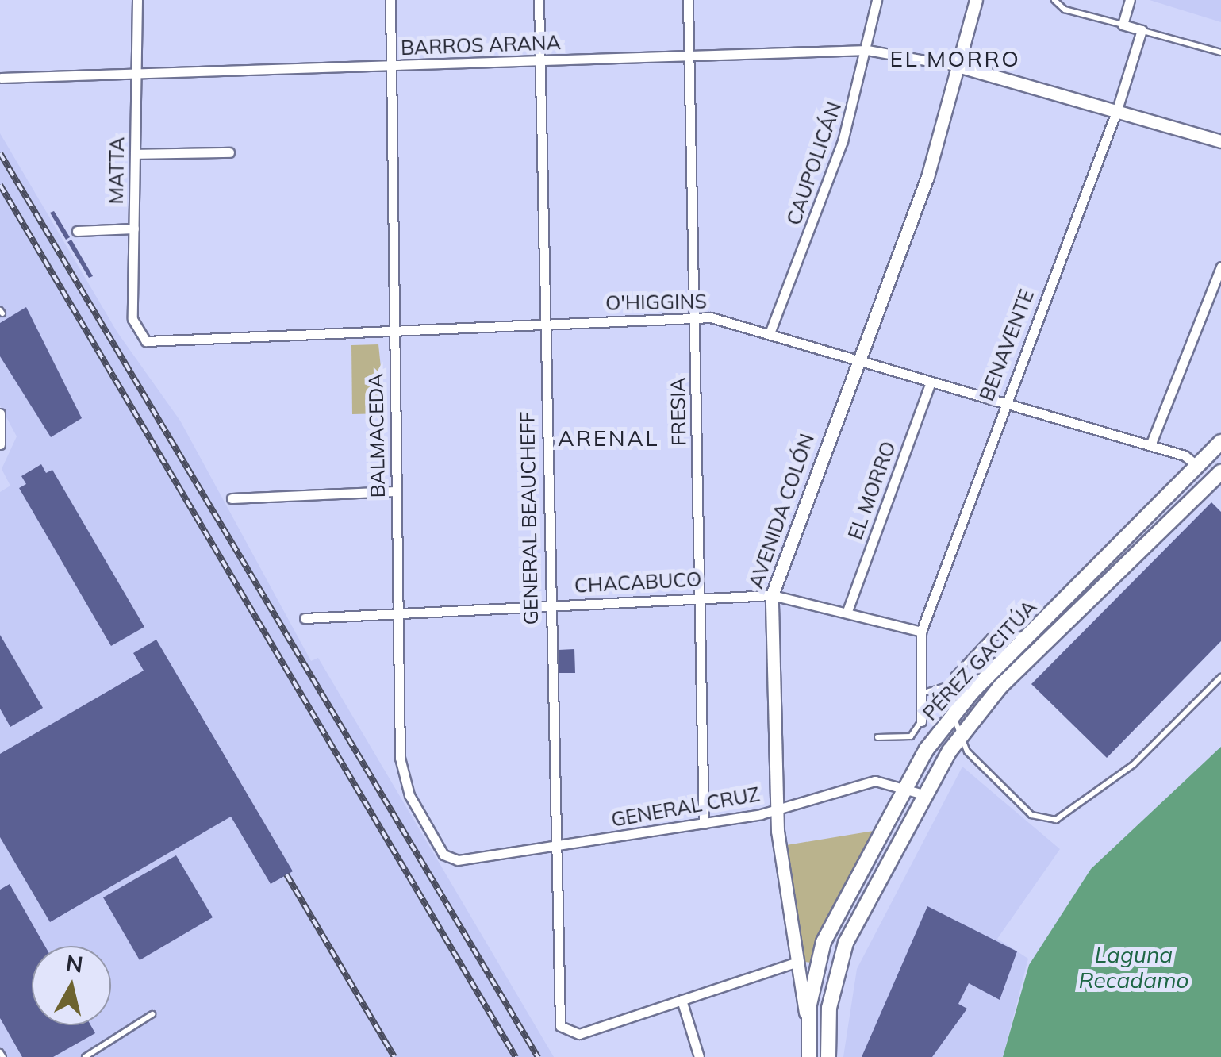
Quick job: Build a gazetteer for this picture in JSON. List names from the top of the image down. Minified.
{"streets":{"main road":["AVENIDA COLÓN","PÉREZ GACITÚA"],"street":["BARROS ARANA","CAUPOLICÁN","MATTA","O'HIGGINS","BENAVENTE","FRESIA","BALMACEDA","EL MORRO","GENERAL BEAUCHEFF","CHACABUCO","GENERAL CRUZ"]},"crossings":[["BARROS ARANA","CAUPOLICÁN"],["BARROS ARANA","MATTA"],["BARROS ARANA","FRESIA"],["BARROS ARANA","BALMACEDA"],["BARROS ARANA","AVENIDA COLÓN"],["BARROS ARANA","GENERAL BEAUCHEFF"],["CAUPOLICÁN","O'HIGGINS"],["MATTA","O'HIGGINS"],["O'HIGGINS","BENAVENTE"],["O'HIGGINS","FRESIA"],["O'HIGGINS","BALMACEDA"],["O'HIGGINS","EL MORRO"],["O'HIGGINS","AVENIDA COLÓN"],["O'HIGGINS","GENERAL BEAUCHEFF"],["O'HIGGINS","PÉREZ GACITÚA"],["BENAVENTE","CHACABUCO"],["FRESIA","CHACABUCO"],["FRESIA","GENERAL CRUZ"],["BALMACEDA","CHACABUCO"],["BALMACEDA","GENERAL CRUZ"],["EL MORRO","CHACABUCO"],["AVENIDA COLÓN","CHACABUCO"],["AVENIDA COLÓN","PÉREZ GACITÚA"],["AVENIDA COLÓN","GENERAL CRUZ"],["GENERAL BEAUCHEFF","CHACABUCO"],["GENERAL BEAUCHEFF","GENERAL CRUZ"],["PÉREZ GACITÚA","GENERAL CRUZ"]],"districts":["EL MORRO","ARENAL"],"water":["Laguna Recadamo"],"north":"top"}
